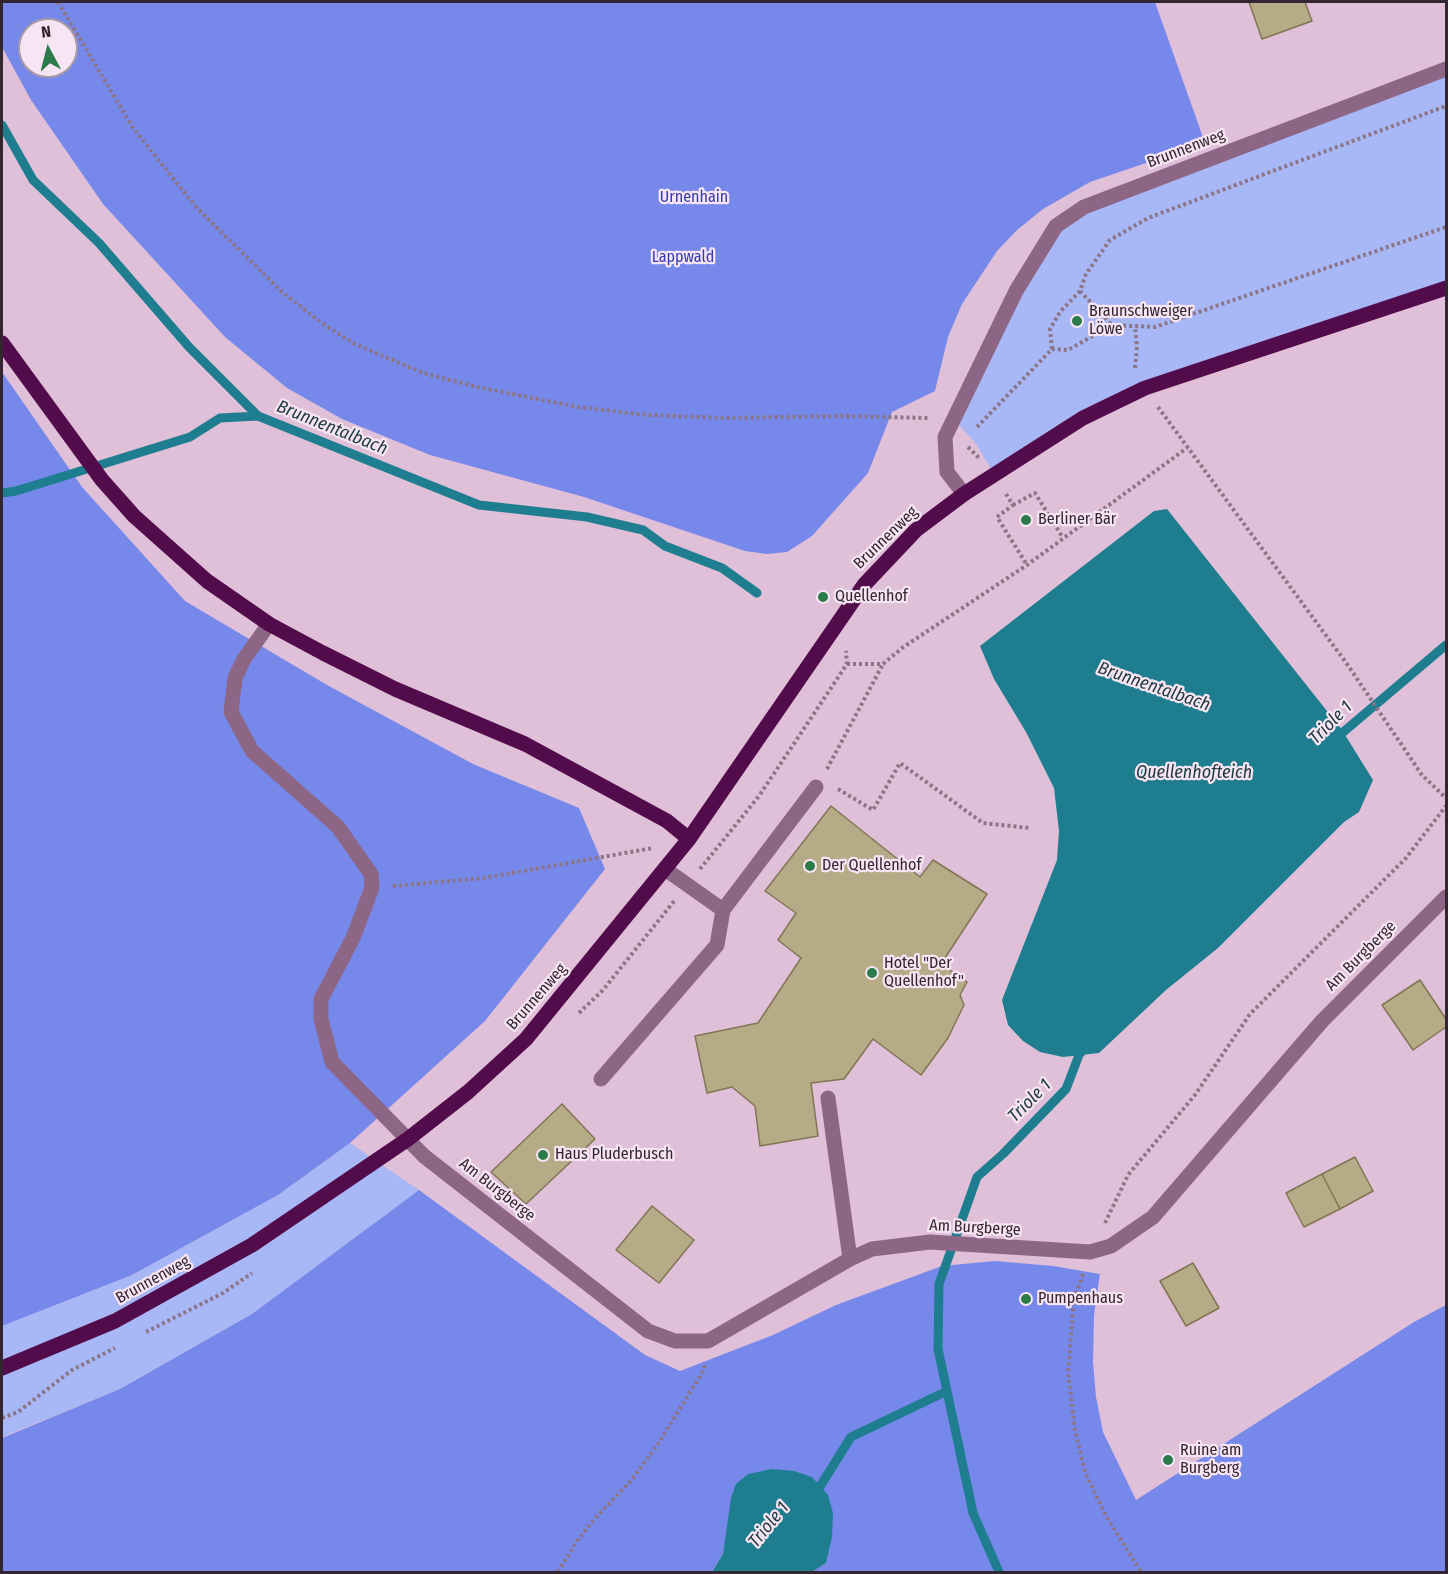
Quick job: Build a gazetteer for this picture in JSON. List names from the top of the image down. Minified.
{"streets":{"main road":["Brunnenweg"],"street":["Am Burgberge"]},"crossings":[["Brunnenweg","Am Burgberge"]],"water":["Brunnentalbach","Triole 1","Quellenhofteich"],"parks":["Urnenhain","Lappwald"],"places":["Braunschweiger Löwe","Berliner Bär","Quellenhof","Der Quellenhof","Hotel \"Der Quellenhof\"","Haus Pluderbusch","Pumpenhaus","Ruine am Burgberg"],"north":"top"}
